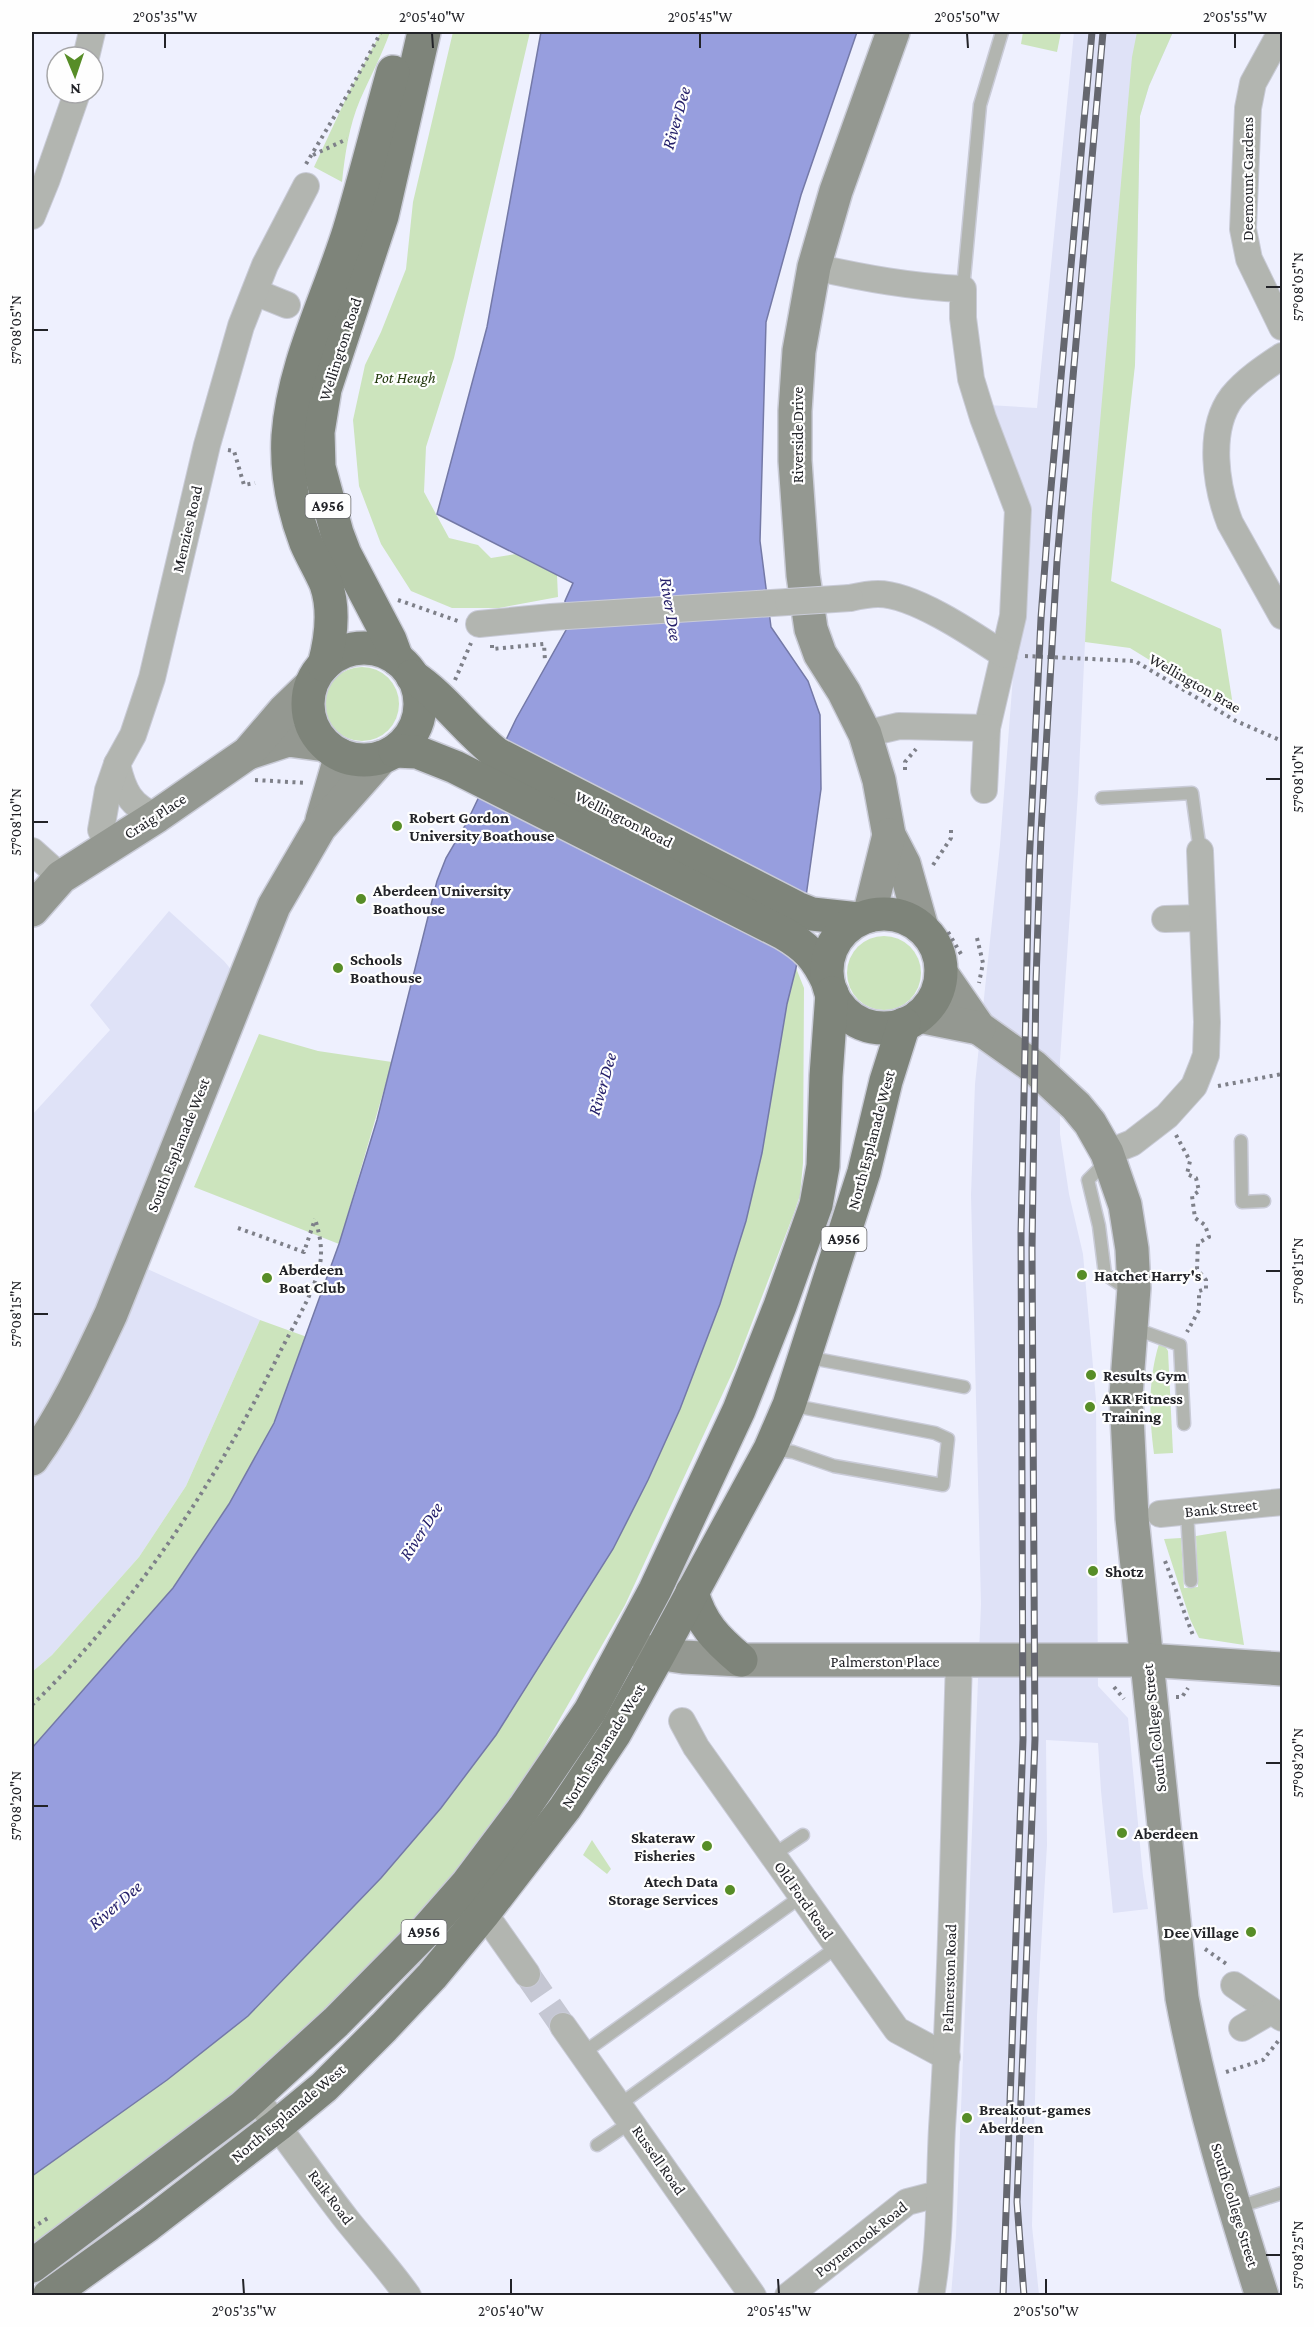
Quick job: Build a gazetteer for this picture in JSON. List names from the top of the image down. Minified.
{"streets":{"main road":["Wellington Road","A956","North Esplanade West"],"street":["Deemount Gardens","Riverside Drive","Menzies Road","Craig Place","South Esplanade West","Bank Street","Palmerston Place","South College Street","Old Ford Road","Palmerston Road","Russell Road","Raik Road","Poynernook Road"],"path":["Wellington Brae"]},"crossings":[["Wellington Road","A956"],["Wellington Road","Craig Place"],["Wellington Road","North Esplanade West"],["Wellington Road","South Esplanade West"],["Wellington Road","South College Street"],["A956","Craig Place"],["A956","North Esplanade West"],["A956","South Esplanade West"],["A956","South College Street"],["Menzies Road","Craig Place"],["Craig Place","South Esplanade West"],["North Esplanade West","Palmerston Place"],["North Esplanade West","South College Street"],["North Esplanade West","Raik Road"],["Palmerston Place","South College Street"],["Palmerston Place","Palmerston Road"],["Old Ford Road","Palmerston Road"],["Palmerston Road","Poynernook Road"]],"water":["River Dee"],"parks":["Pot Heugh"],"places":["Robert Gordon University Boathouse","Aberdeen University Boathouse","Schools Boathouse","Hatchet Harry's","Aberdeen Boat Club","Results Gym","AKR Fitness Training","Shotz","Aberdeen","Skateraw Fisheries","Atech Data Storage Services","Dee Village","Breakout-games Aberdeen"],"north":"bottom","coordinates":["2°05'35\"W","2°05'40\"W","2°05'45\"W","2°05'50\"W","2°05'55\"W","57°08'05\"N","57°08'10\"N","57°08'15\"N","57°08'20\"N","57°08'25\"N"]}
